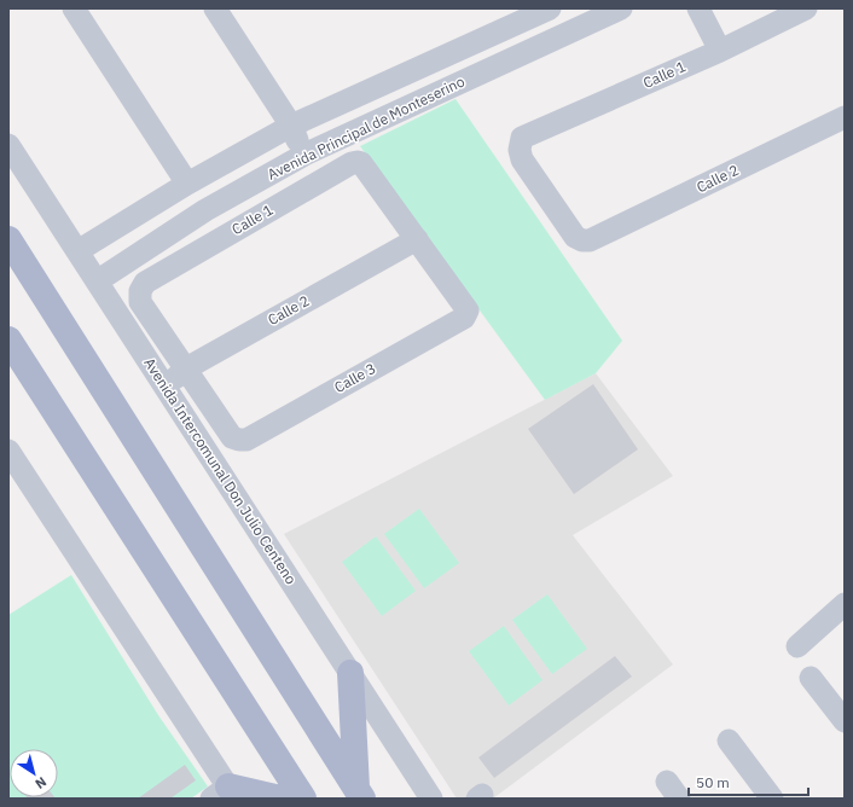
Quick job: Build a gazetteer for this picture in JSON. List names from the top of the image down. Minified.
{"streets":{"street":["Calle 1","Avenida Principal de Monteserino","Calle 2","Calle 3","Avenida Intercomunal Don Julio Centeno"]},"crossings":[["Calle 1","Calle 2"],["Calle 1","Calle 3"],["Avenida Principal de Monteserino","Avenida Intercomunal Don Julio Centeno"],["Calle 2","Calle 3"],["Calle 2","Avenida Intercomunal Don Julio Centeno"]],"scale_bar":"50 m","north":"bottom right"}
